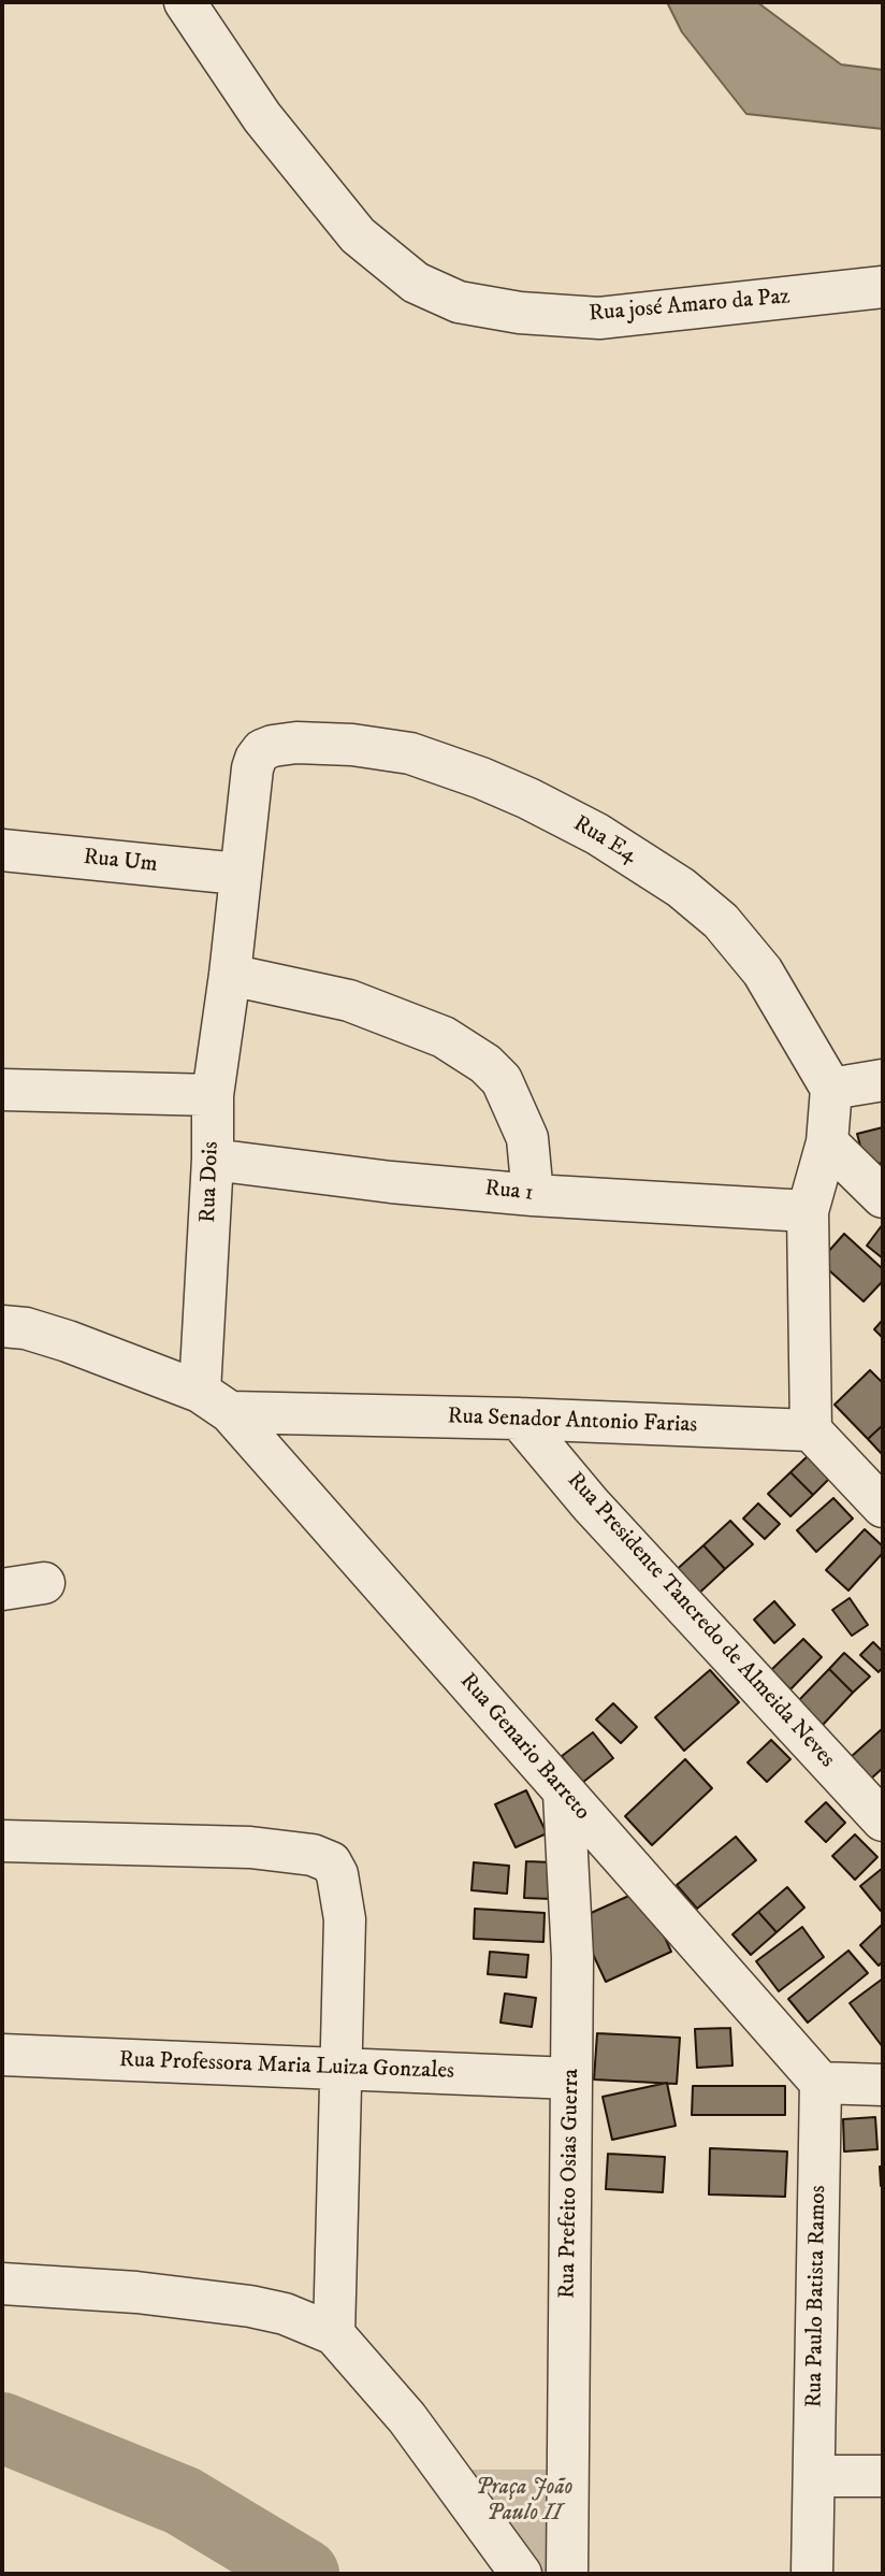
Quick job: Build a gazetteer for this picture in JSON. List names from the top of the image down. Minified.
{"streets":{"street":["Rua josé Amaro da Paz","Rua E4","Rua Um","Rua Dois","Rua 1","Rua Senador Antonio Farias","Rua Presidente Tancredo de Almeida Neves","Rua Genario Barreto","Rua Professora Maria Luiza Gonzales","Rua Prefeito Osias Guerra","Rua Paulo Batista Ramos"]},"crossings":[["Rua E4","Rua Dois"],["Rua Um","Rua Dois"],["Rua Dois","Rua 1"],["Rua Dois","Rua Senador Antonio Farias"],["Rua Dois","Rua Genario Barreto"],["Rua Senador Antonio Farias","Rua Presidente Tancredo de Almeida Neves"],["Rua Senador Antonio Farias","Rua Genario Barreto"],["Rua Genario Barreto","Rua Prefeito Osias Guerra"],["Rua Genario Barreto","Rua Paulo Batista Ramos"],["Rua Professora Maria Luiza Gonzales","Rua Prefeito Osias Guerra"]],"parks":["Praça João Paulo II"]}
